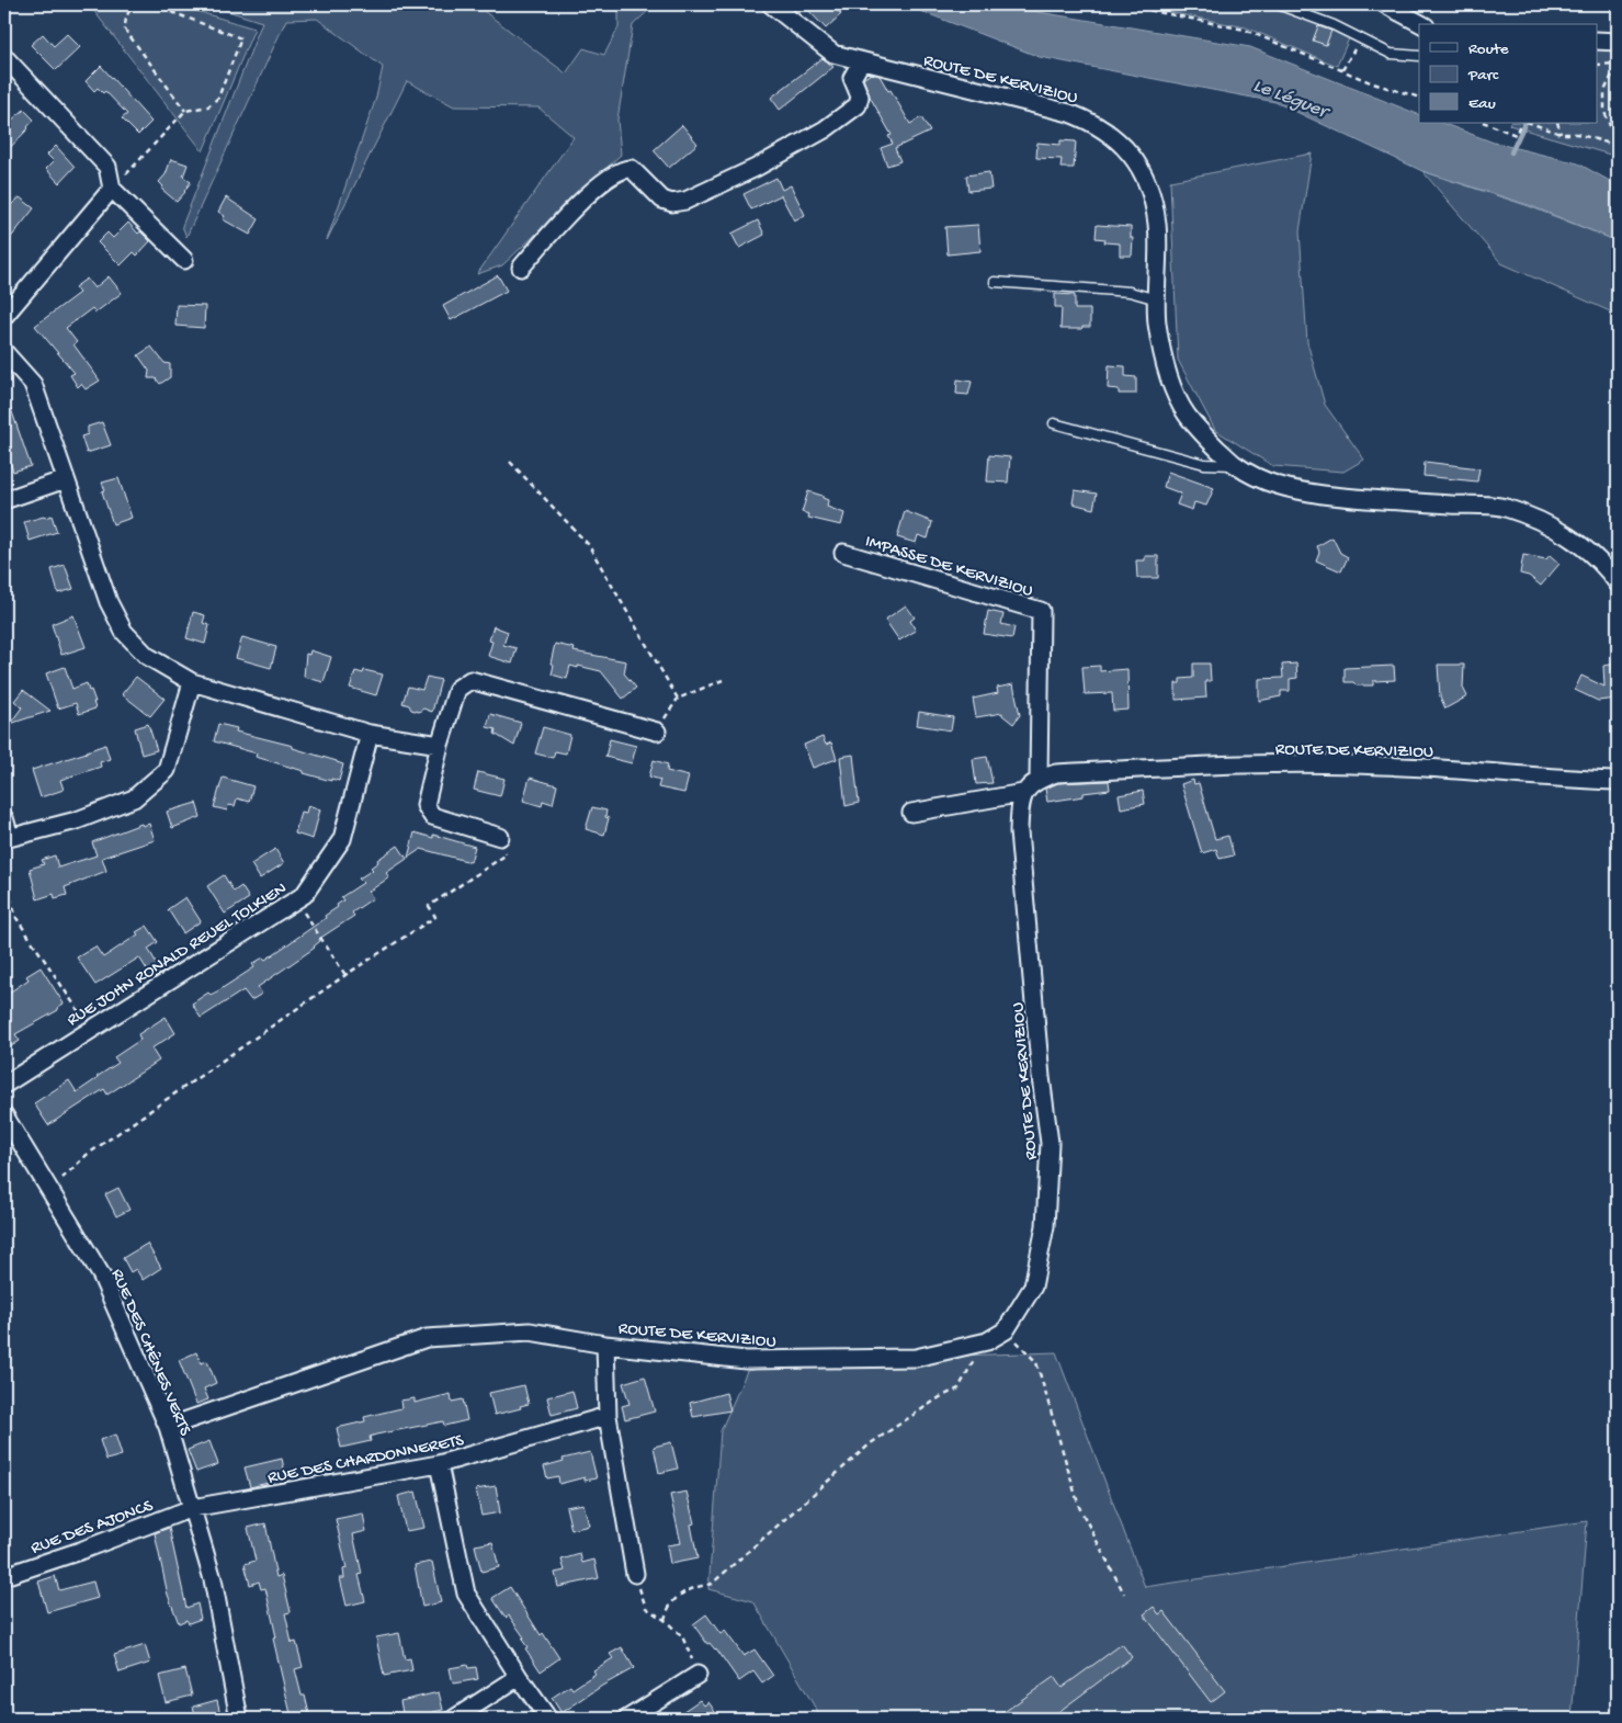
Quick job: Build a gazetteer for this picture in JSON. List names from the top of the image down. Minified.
{"streets":{"street":["ROUTE DE KERVIZIOU","IMPASSE DE KERVIZIOU","RUE JOHN RONALD REUEL TOLKIEN","RUE DES CHÊNES VERTS","RUE DES CHARDONNERETS","RUE DES AJONCS"]},"crossings":[["ROUTE DE KERVIZIOU","IMPASSE DE KERVIZIOU"],["ROUTE DE KERVIZIOU","RUE DES CHÊNES VERTS"],["RUE DES CHÊNES VERTS","RUE DES CHARDONNERETS"],["RUE DES CHÊNES VERTS","RUE DES AJONCS"],["RUE DES CHARDONNERETS","RUE DES AJONCS"]],"water":["Le Léguer"],"legend":["Route","Parc","Eau"]}
